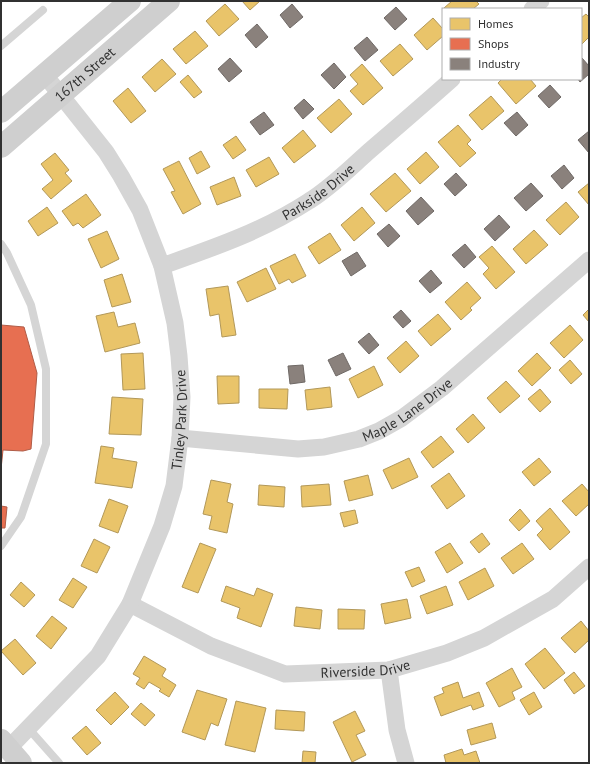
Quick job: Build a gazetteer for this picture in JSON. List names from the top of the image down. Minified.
{"streets":{"main road":["167th Street"],"street":["Parkside Drive","Maple Lane Drive","Tinley Park Drive","Riverside Drive"]},"crossings":[["167th Street","Tinley Park Drive"],["Parkside Drive","Tinley Park Drive"],["Maple Lane Drive","Tinley Park Drive"],["Tinley Park Drive","Riverside Drive"]],"legend":["Homes","Shops","Industry"]}
